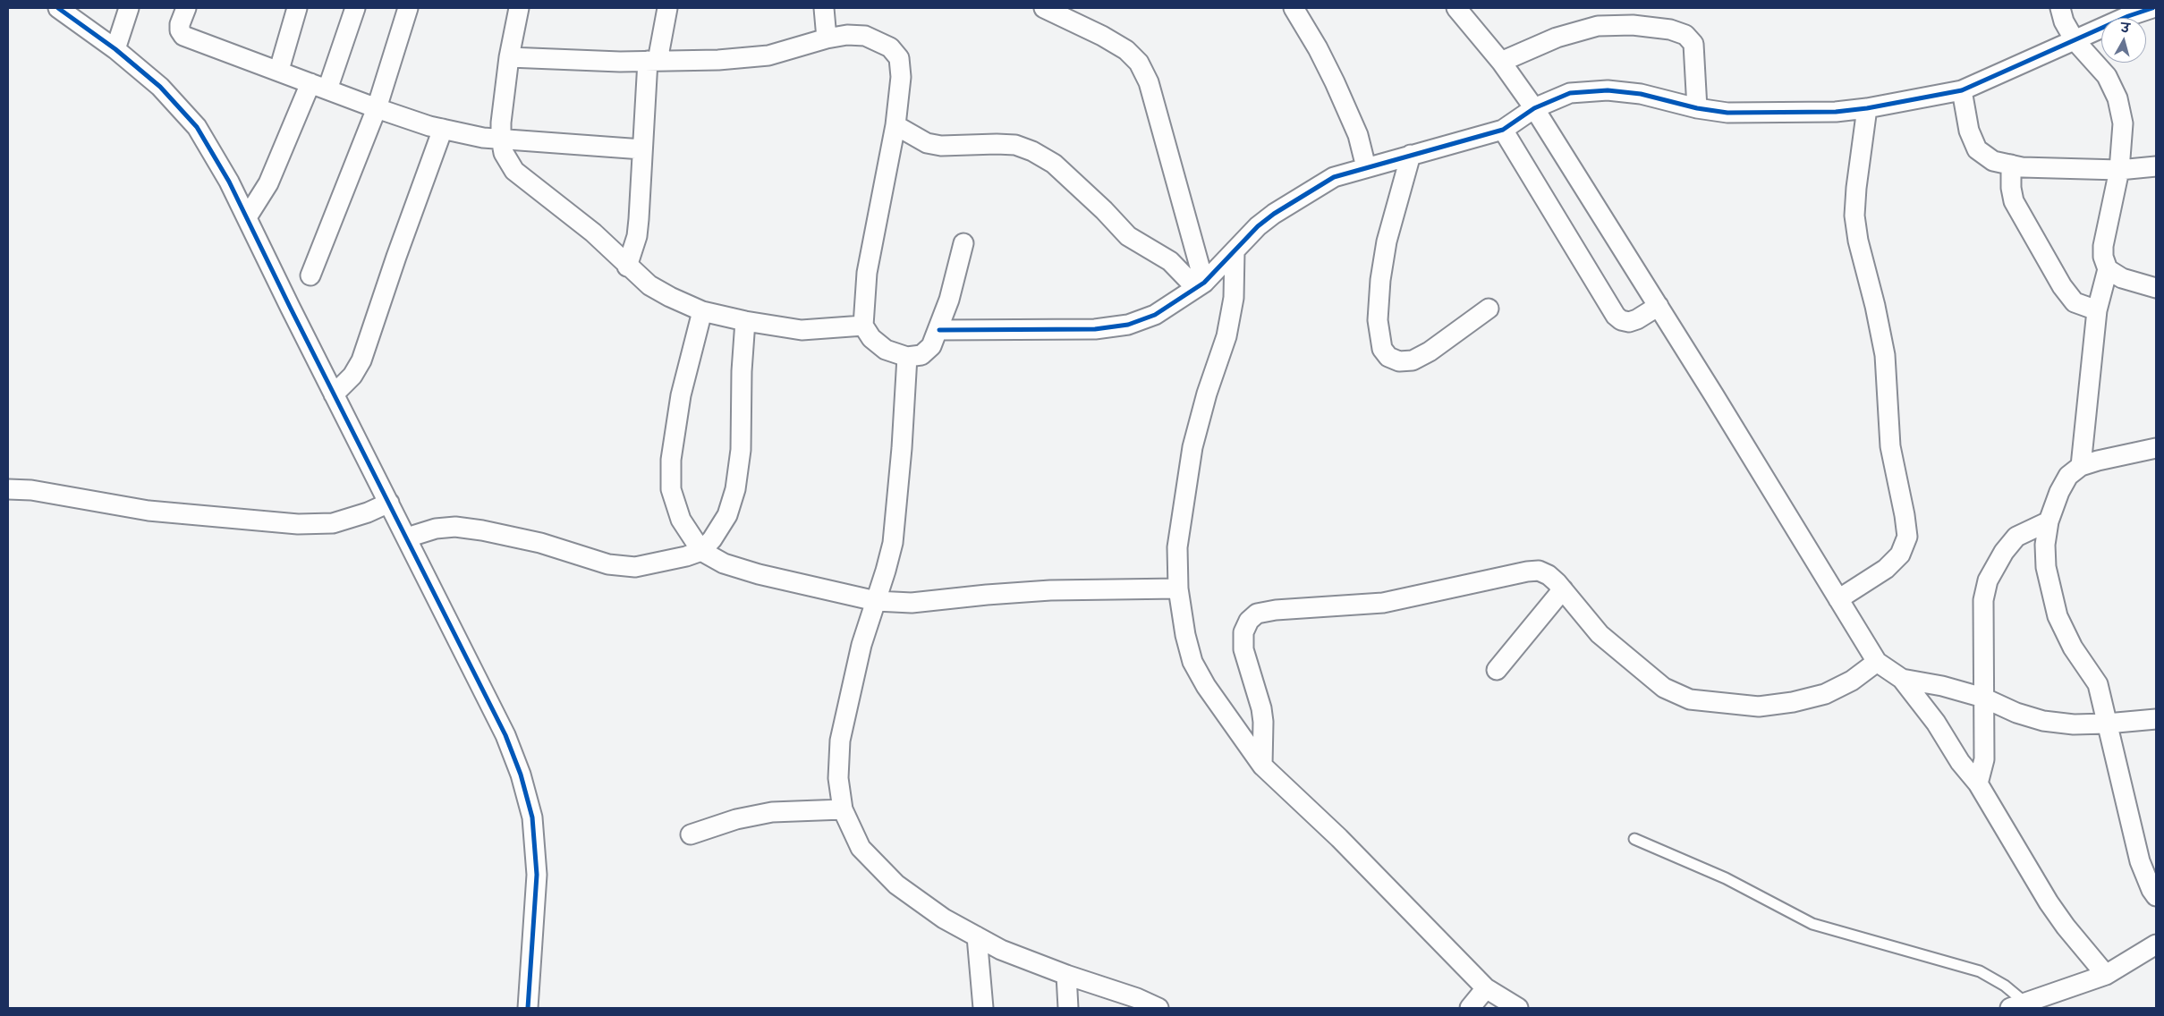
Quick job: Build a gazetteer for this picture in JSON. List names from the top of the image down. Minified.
{"north":"top"}
